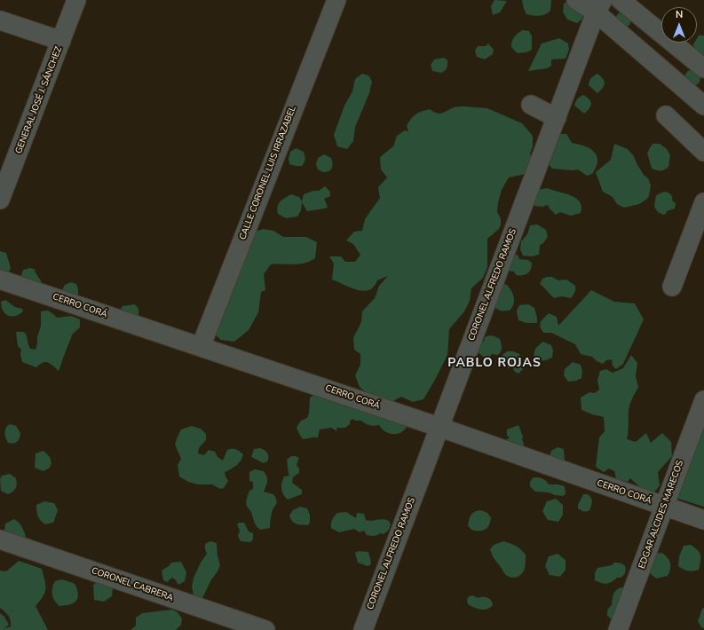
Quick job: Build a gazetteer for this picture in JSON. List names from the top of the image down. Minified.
{"streets":{"street":["GENERAL JOSÉ J. SÁNCHEZ","CALLE CORONEL LUIS IRRAZABEL","CORONEL ALFREDO RAMOS","CERRO CORÁ","EDGAR ALCIDES MARECOS","CORONEL CABRERA"]},"crossings":[["CALLE CORONEL LUIS IRRAZABEL","CERRO CORÁ"],["CORONEL ALFREDO RAMOS","CERRO CORÁ"],["CERRO CORÁ","EDGAR ALCIDES MARECOS"]],"districts":["PABLO ROJAS"],"north":"top"}
